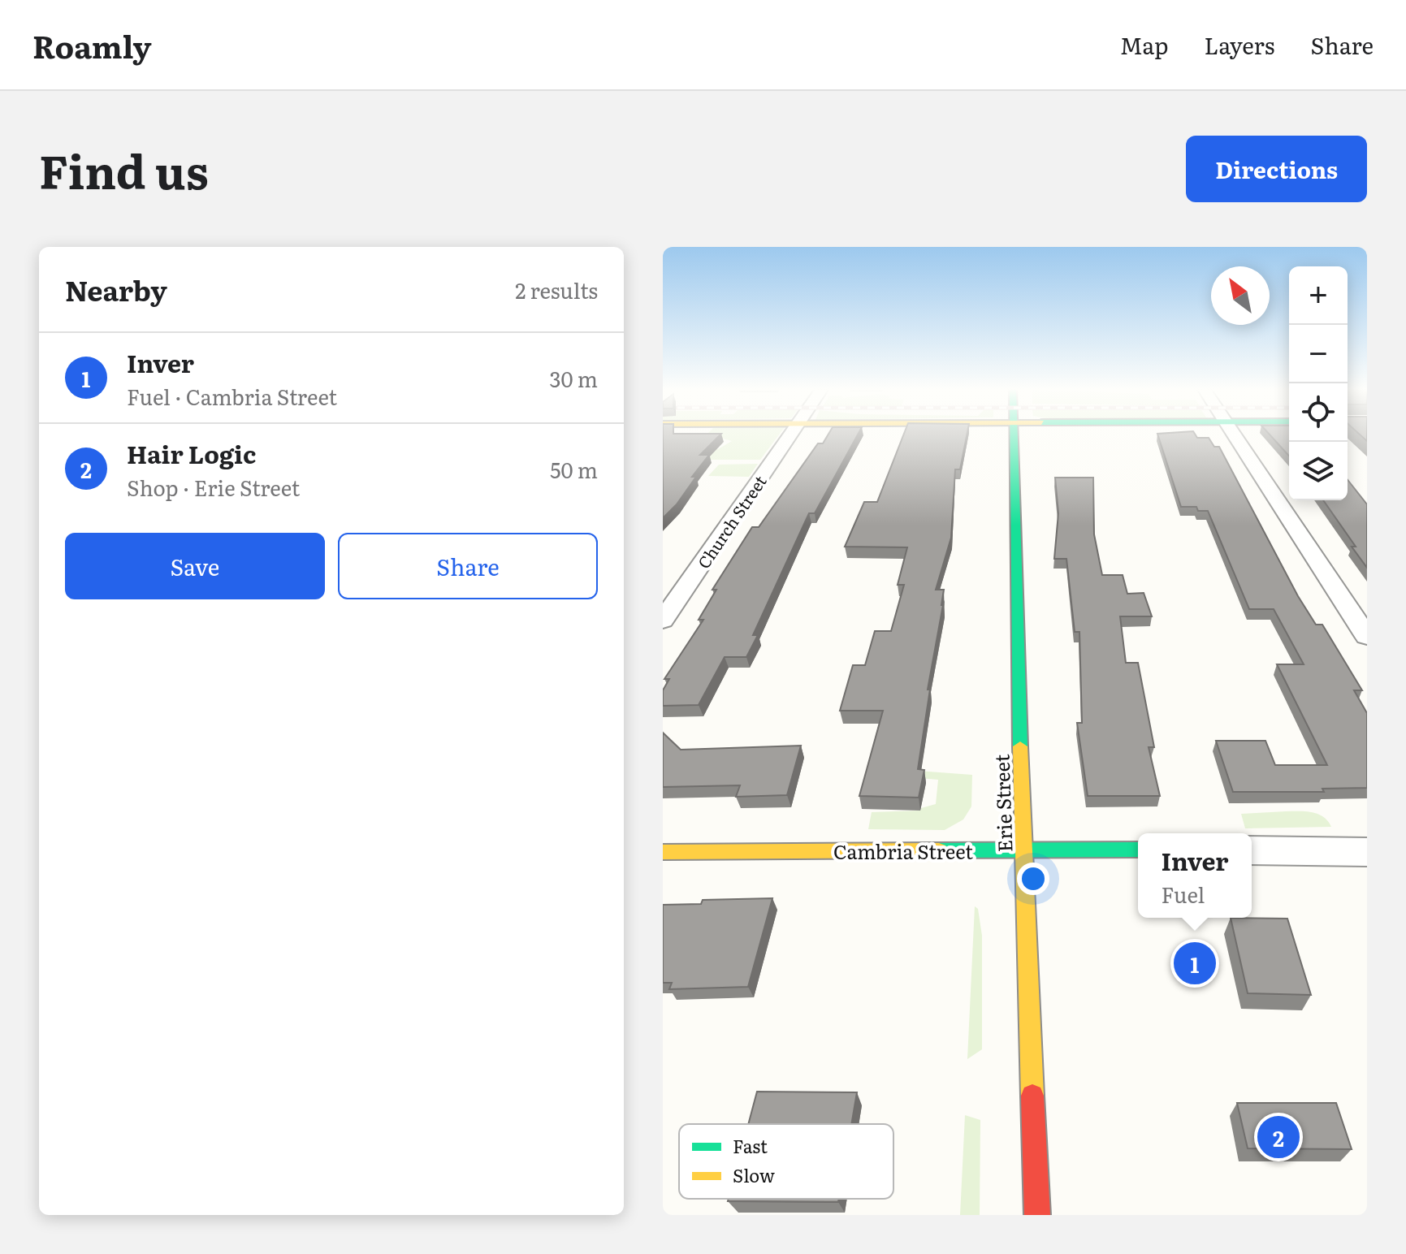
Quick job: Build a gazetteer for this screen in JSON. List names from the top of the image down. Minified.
{"streets":{"street":["Church Street","Erie Street","Cambria Street"]},"crossings":[["Erie Street","Cambria Street"]],"legend":["Fast","Slow"],"north":"top left","page":{"header":"Roamly","nav":["Map","Layers","Share"],"title":"Find us","buttons":["Directions",["Save","Share"]],"heading":["Nearby","2 results"],"map_buttons":["+","−"],"list":[{"mark":"1","name":"Inver","note":"Fuel · Cambria Street","value":"30 m"},{"mark":"2","name":"Hair Logic","note":"Shop · Erie Street","value":"50 m"}],"popup":["Inver","Fuel"],"pins":["1","2"]}}
